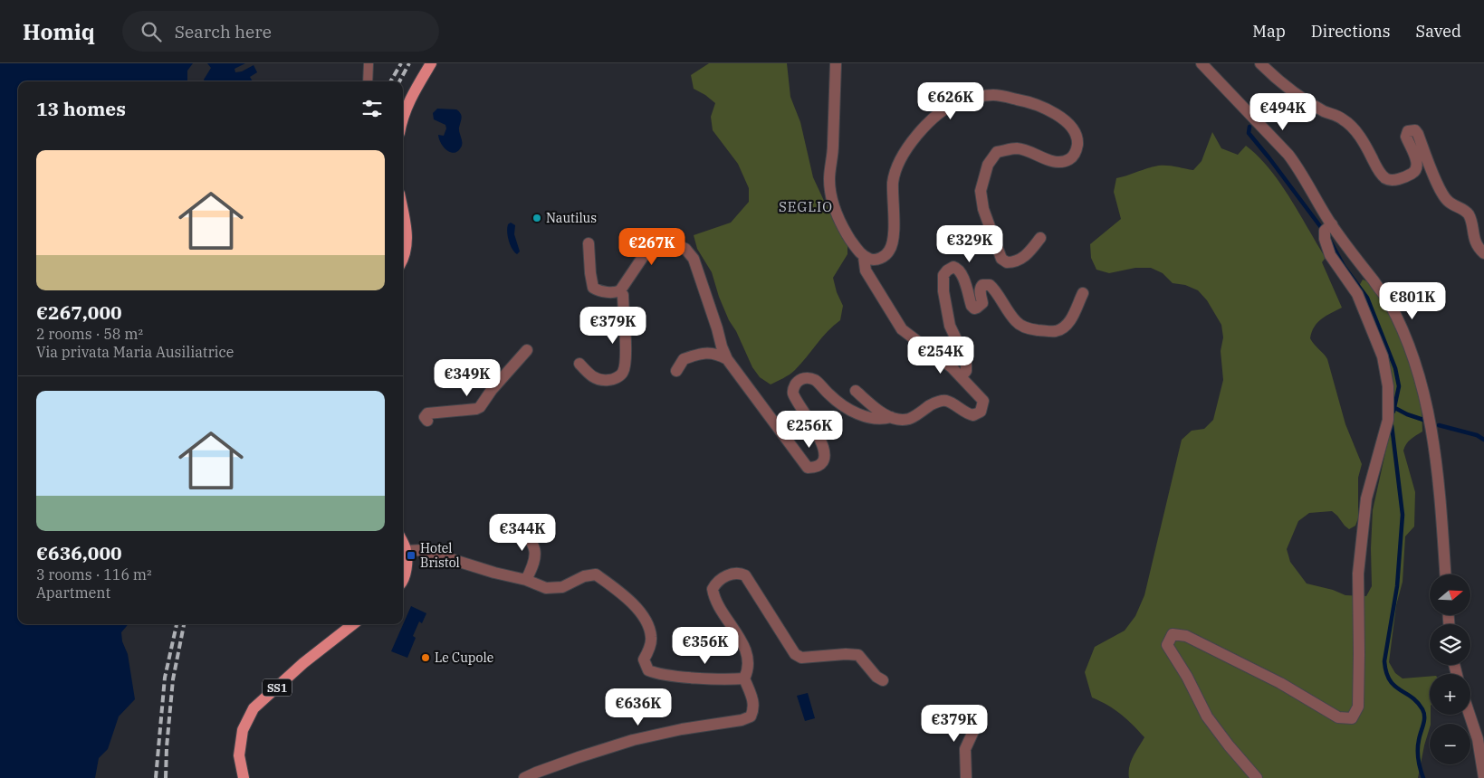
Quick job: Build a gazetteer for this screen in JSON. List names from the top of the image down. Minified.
{"streets":{"main road":["SS1"]},"districts":["SEGLIO"],"places":{"other":["Nautilus","Le Cupole"],"transit":["Hotel Bristol"]},"north":"right","page":{"header":"Homiq","search":"Search here","nav":["Map","Directions","Saved"],"heading":"13 homes","price":["€626K","€494K","€329K","€267K","€801K","€379K","€254K","€349K","€256K","€344K","€356K","€636K","€379K"],"list":[{"name":"€267,000","note":"2 rooms · 58 m² · Via privata Maria Ausiliatrice"},{"name":"€636,000","note":"3 rooms · 116 m² · Apartment"}],"map_buttons":["+","−"]}}
